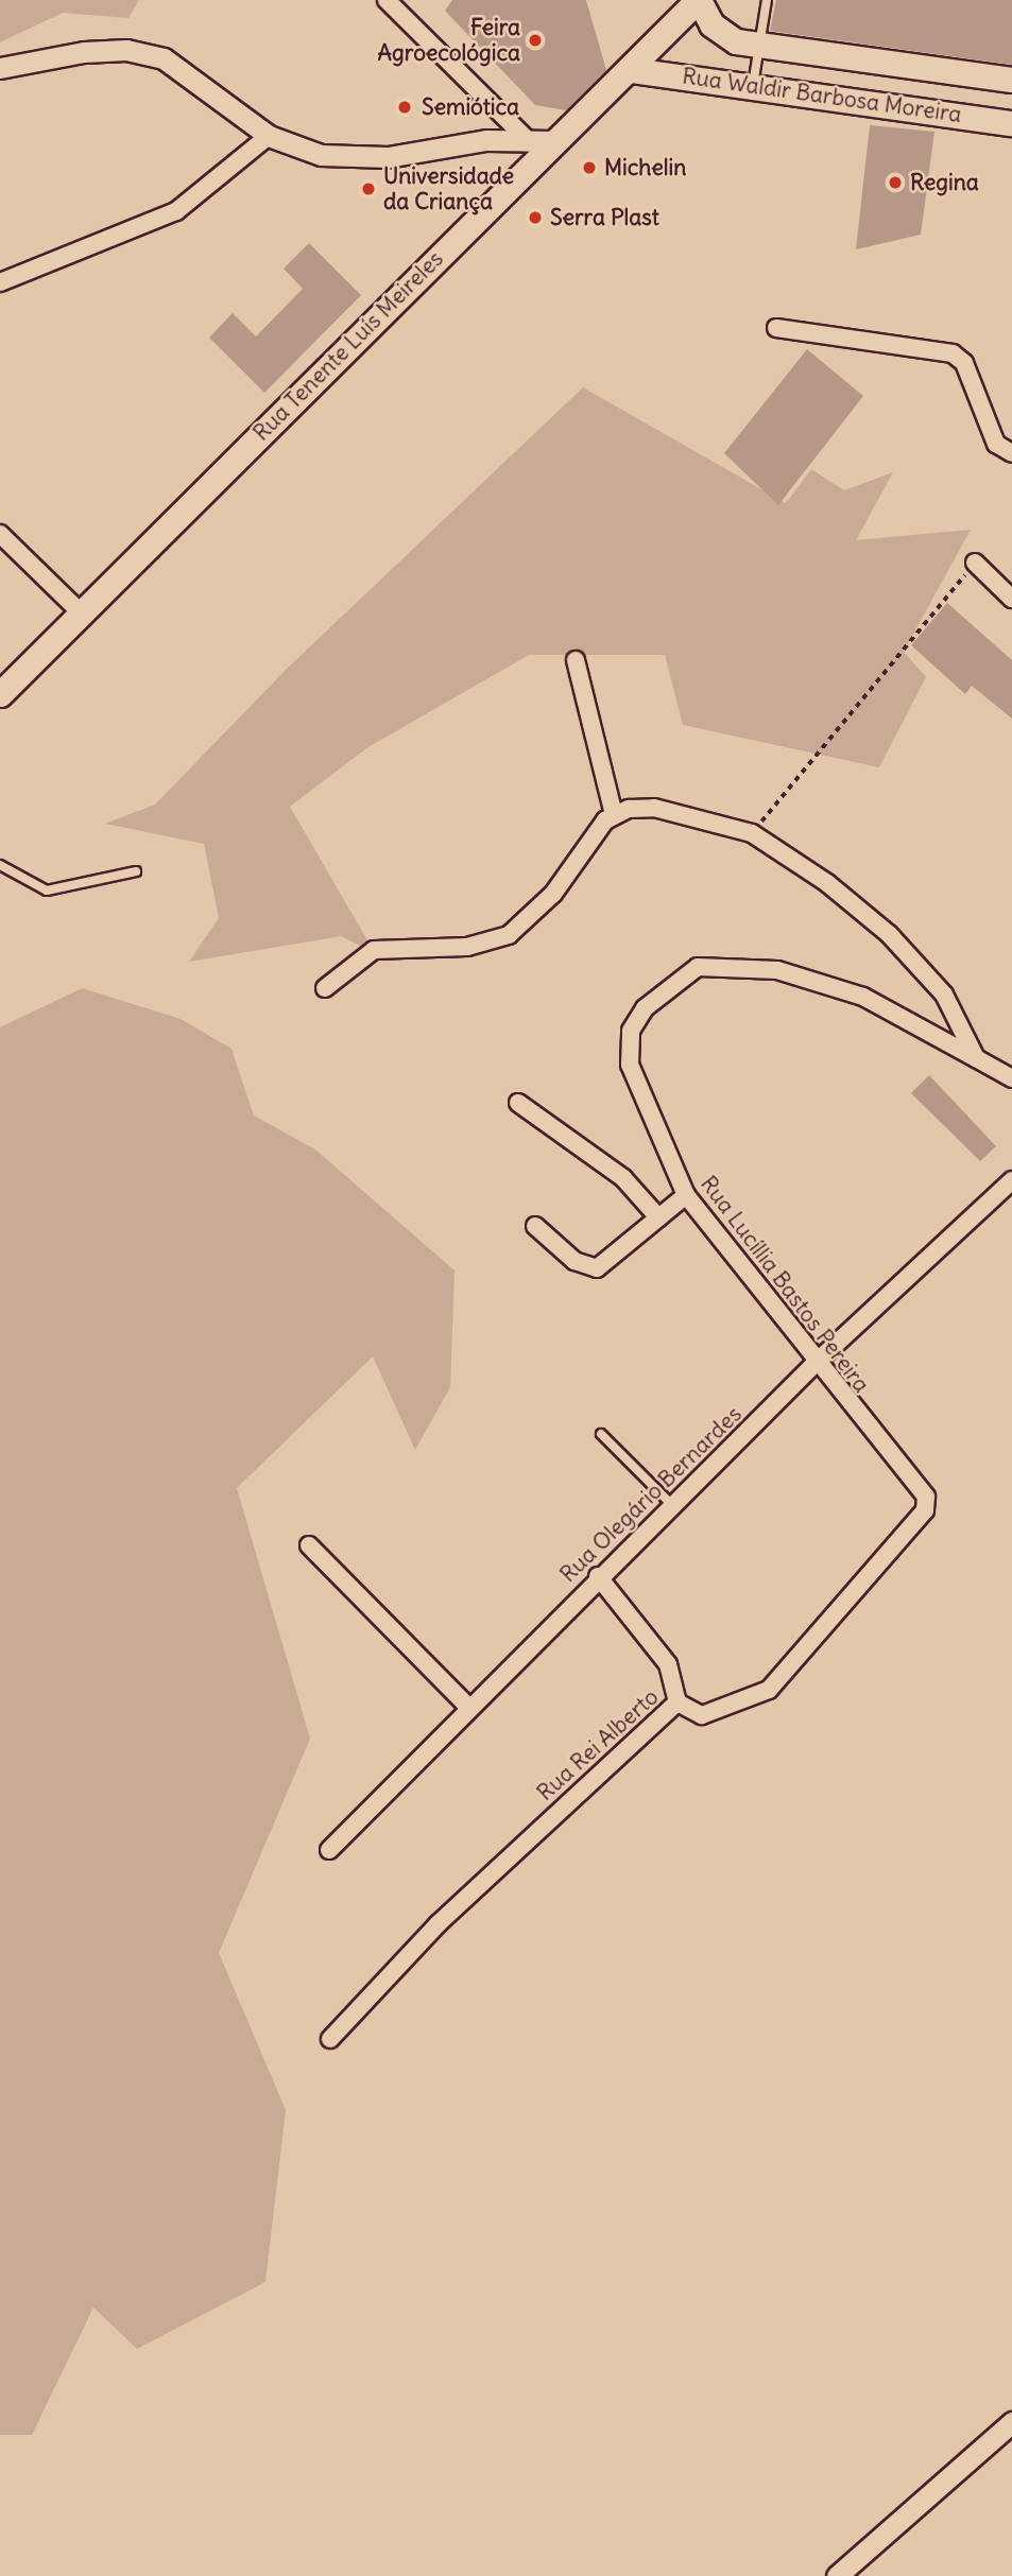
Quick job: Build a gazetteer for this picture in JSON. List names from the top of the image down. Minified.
{"streets":{"main road":["Rua Waldir Barbosa Moreira","Rua Tenente Luís Meireles"],"street":["Rua Lucíllia Bastos Pereira","Rua Olegário Bernardes","Rua Rei Alberto"]},"crossings":[["Rua Waldir Barbosa Moreira","Rua Tenente Luís Meireles"],["Rua Lucíllia Bastos Pereira","Rua Olegário Bernardes"],["Rua Lucíllia Bastos Pereira","Rua Rei Alberto"]],"places":["Feira Agroecológica","Semiótica","Michelin","Regina","Universidade da Criança","Serra Plast"]}
